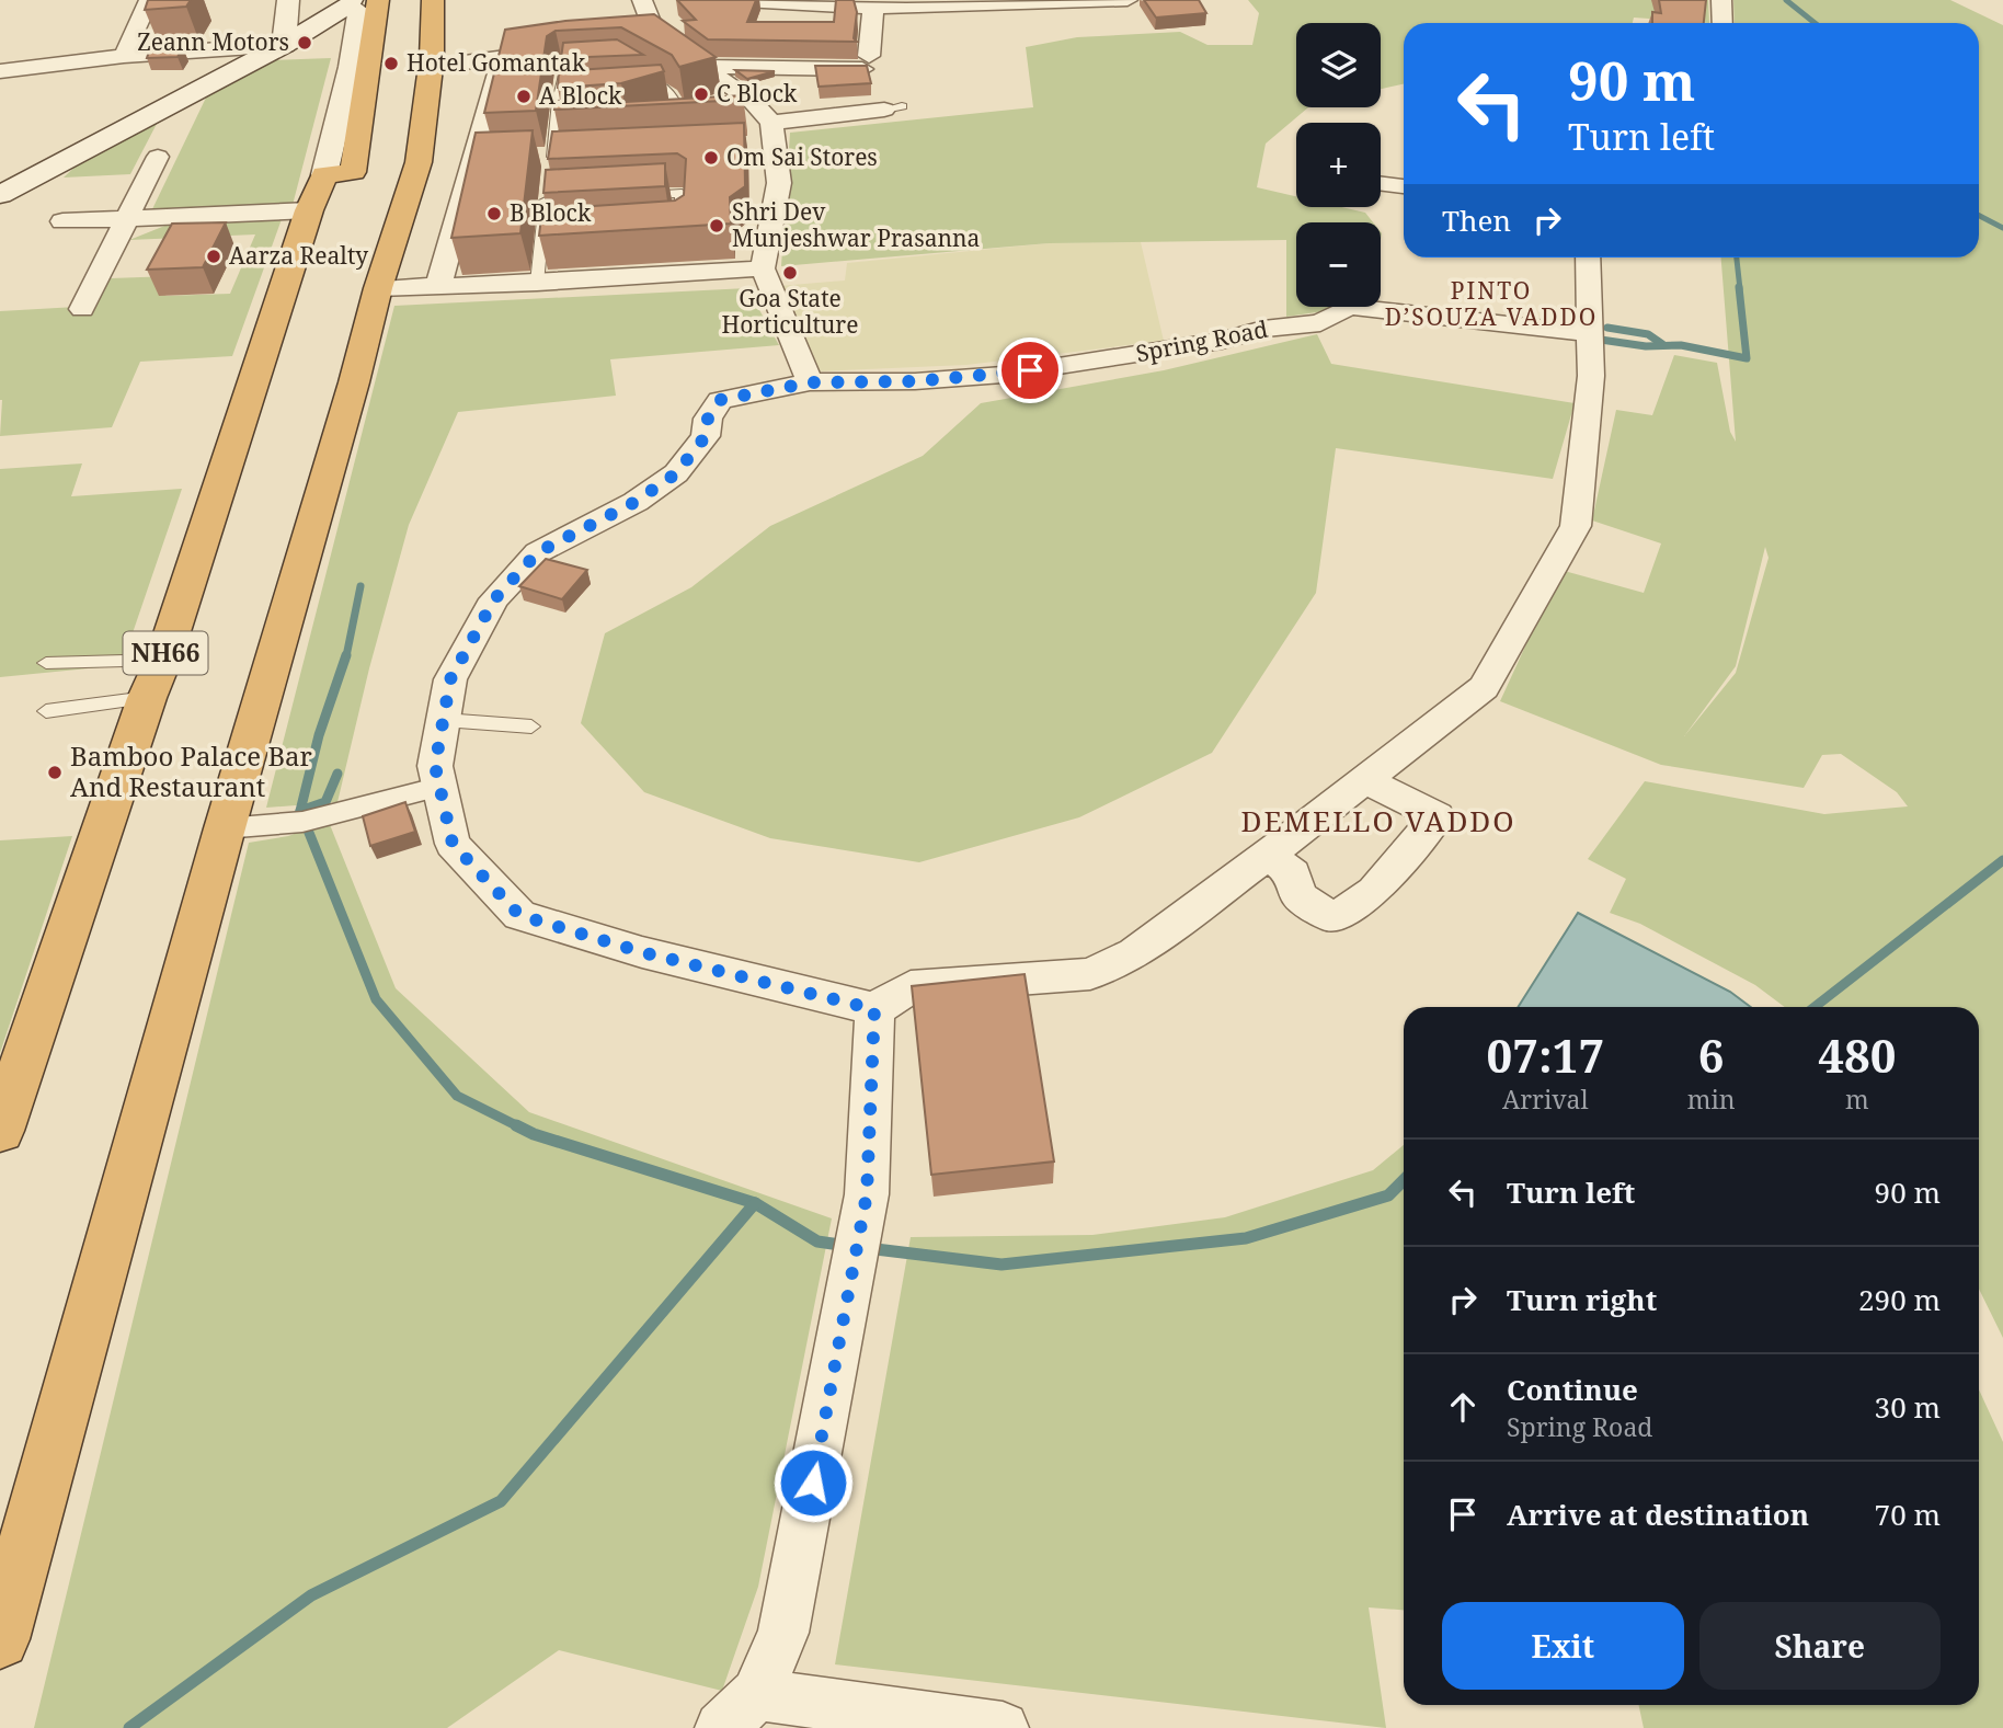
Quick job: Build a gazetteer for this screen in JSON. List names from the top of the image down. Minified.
{"streets":{"highway":["NH66"],"street":["Spring Road"]},"districts":["PINTO D’SOUZA VADDO","DEMELLO VADDO"],"places":["Zeann Motors","Hotel Gomantak","C Block","A Block","Om Sai Stores","B Block","Shri Dev Munjeshwar Prasanna","Aarza Realty","Goa State Horticulture","Bamboo Palace Bar And Restaurant"],"page":{"map_buttons":["+","−"],"turn":["90 m","Turn left"],"then":"Then","eta":["07:17","Arrival","6","min","480","m"],"list":[{"name":"Turn left","value":"90 m"},{"name":"Turn right","value":"290 m"},{"name":"Continue","note":"Spring Road","value":"30 m"},{"name":"Arrive at destination","value":"70 m"}],"buttons":["Exit","Share"]}}
